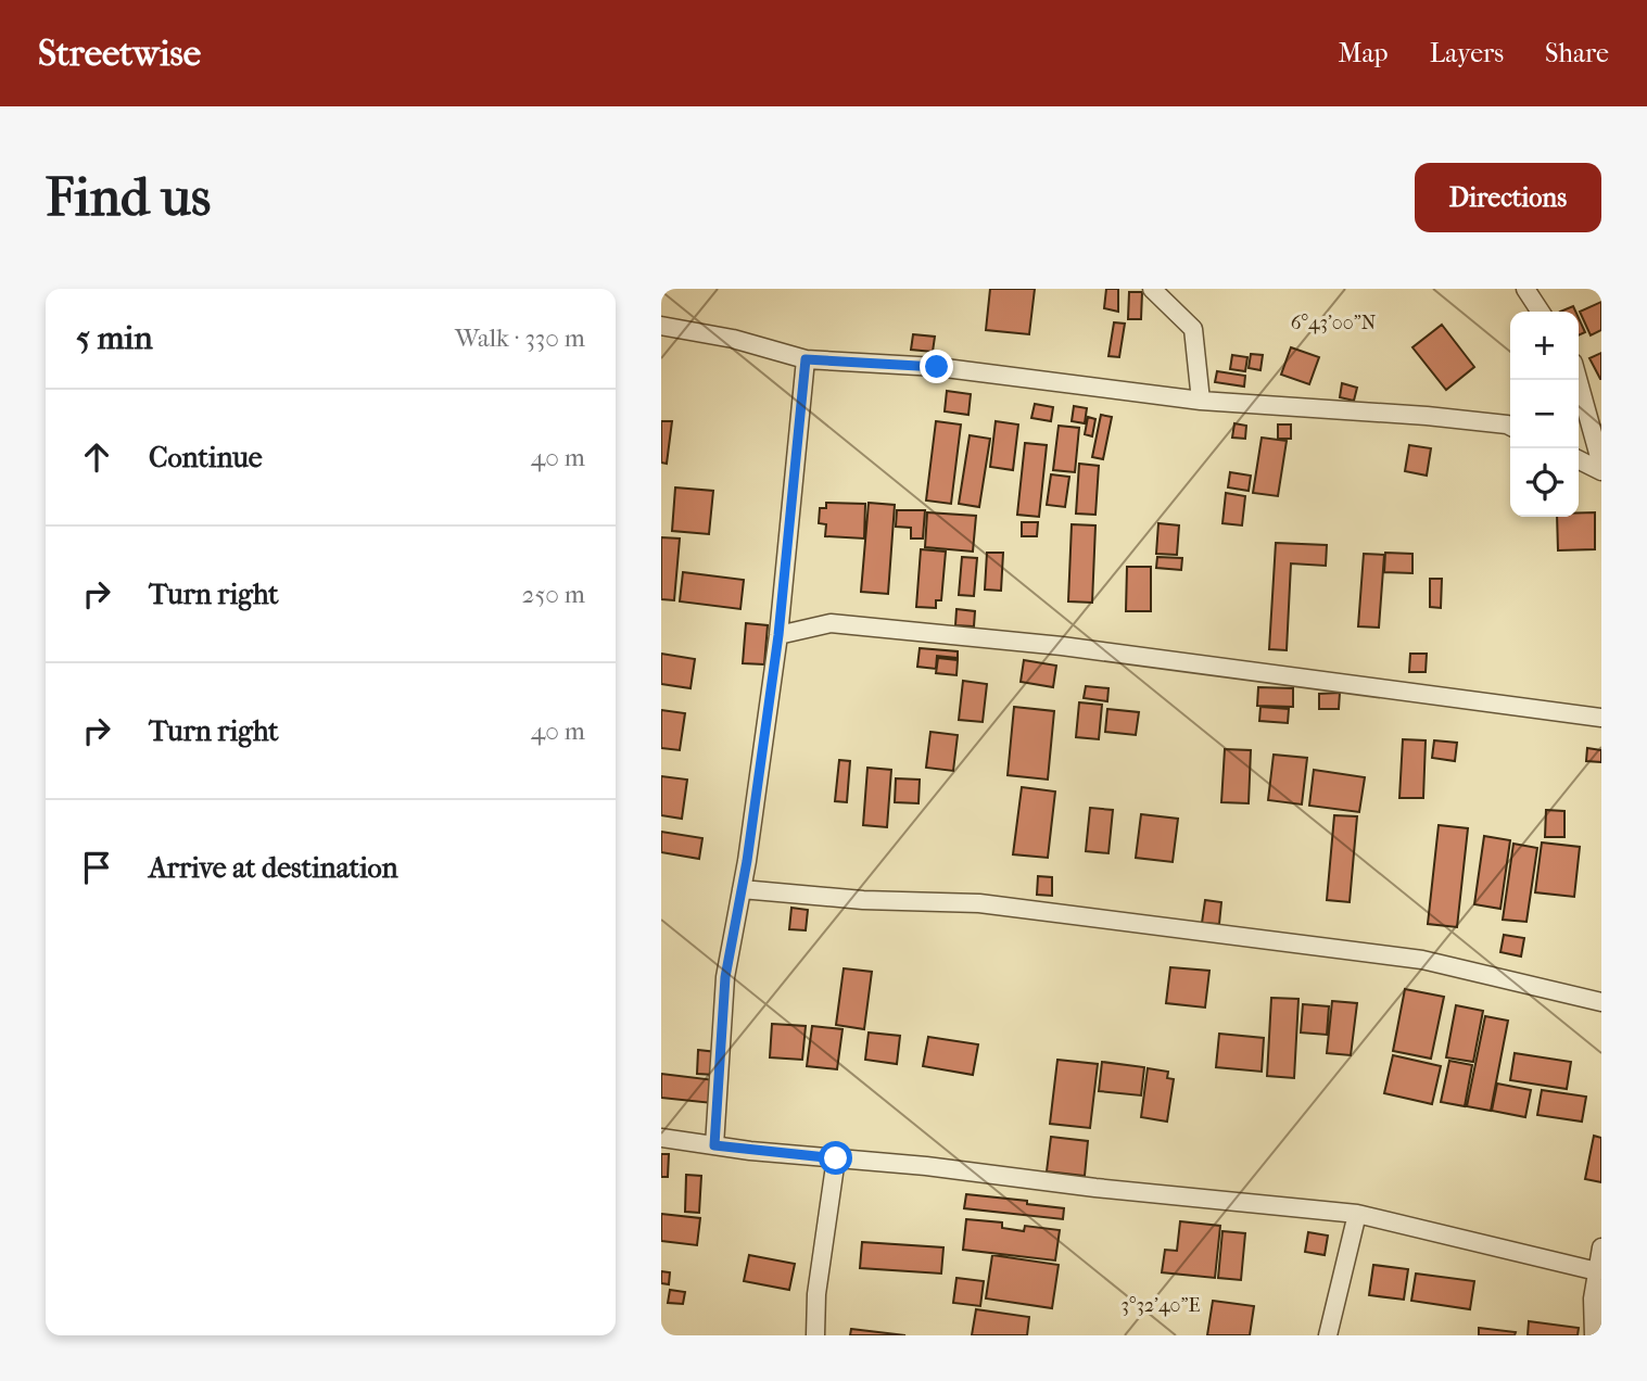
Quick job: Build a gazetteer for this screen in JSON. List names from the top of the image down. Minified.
{"page":{"header":"Streetwise","nav":["Map","Layers","Share"],"buttons":"Directions","title":"Find us","heading":["5 min","Walk · 330 m"],"map_buttons":["+","−"],"list":[["Continue","40 m"],["Turn right","250 m"],["Turn right","40 m"],"Arrive at destination"]},"coordinates":["6°43'00\"N","3°32'40\"E"]}
